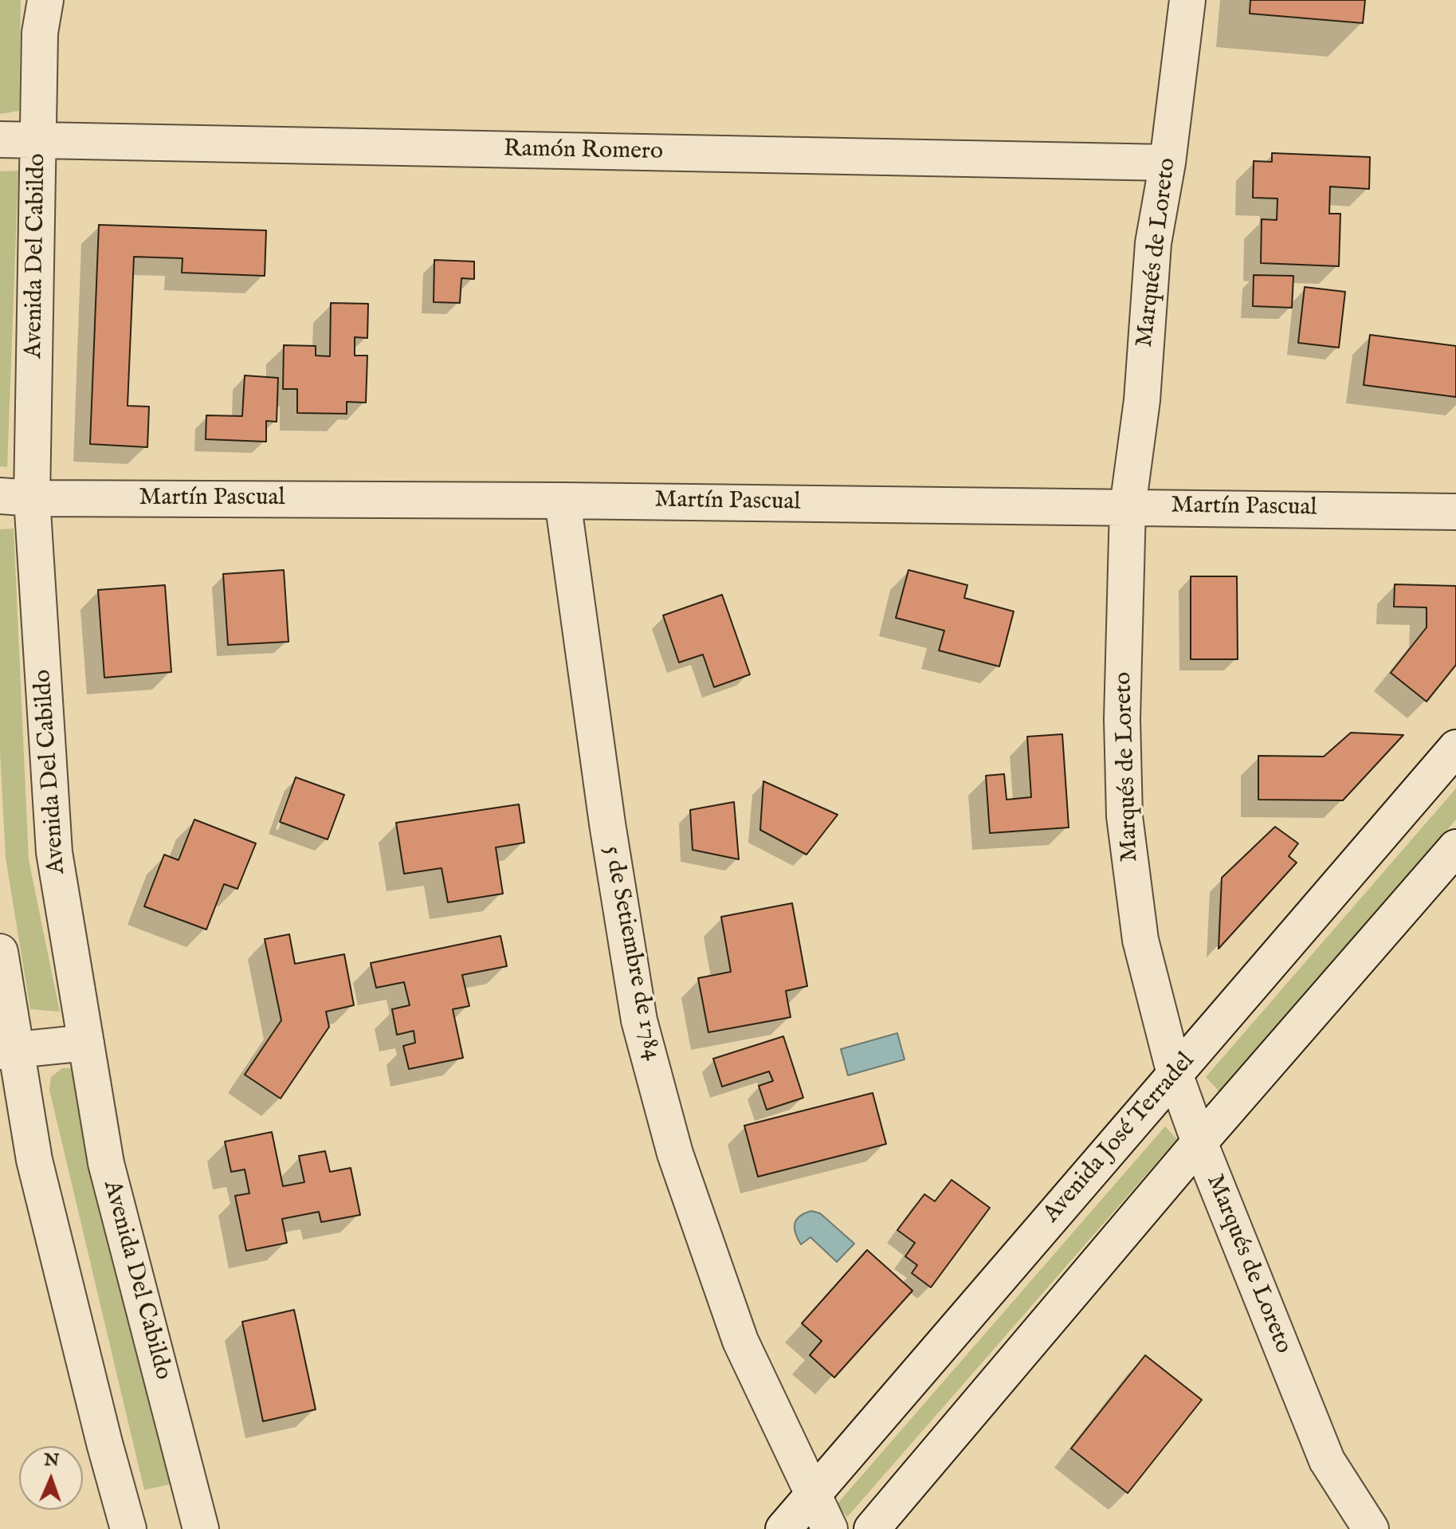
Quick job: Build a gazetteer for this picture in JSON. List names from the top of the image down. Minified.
{"streets":{"street":["Ramón Romero","Marqués de Loreto","Avenida Del Cabildo","Martín Pascual","5 de Setiembre de 1784","Avenida José Terradel"]},"crossings":[["Ramón Romero","Marqués de Loreto"],["Ramón Romero","Avenida Del Cabildo"],["Marqués de Loreto","Martín Pascual"],["Marqués de Loreto","Avenida José Terradel"],["Avenida Del Cabildo","Martín Pascual"],["Martín Pascual","5 de Setiembre de 1784"],["5 de Setiembre de 1784","Avenida José Terradel"]],"north":"top"}
